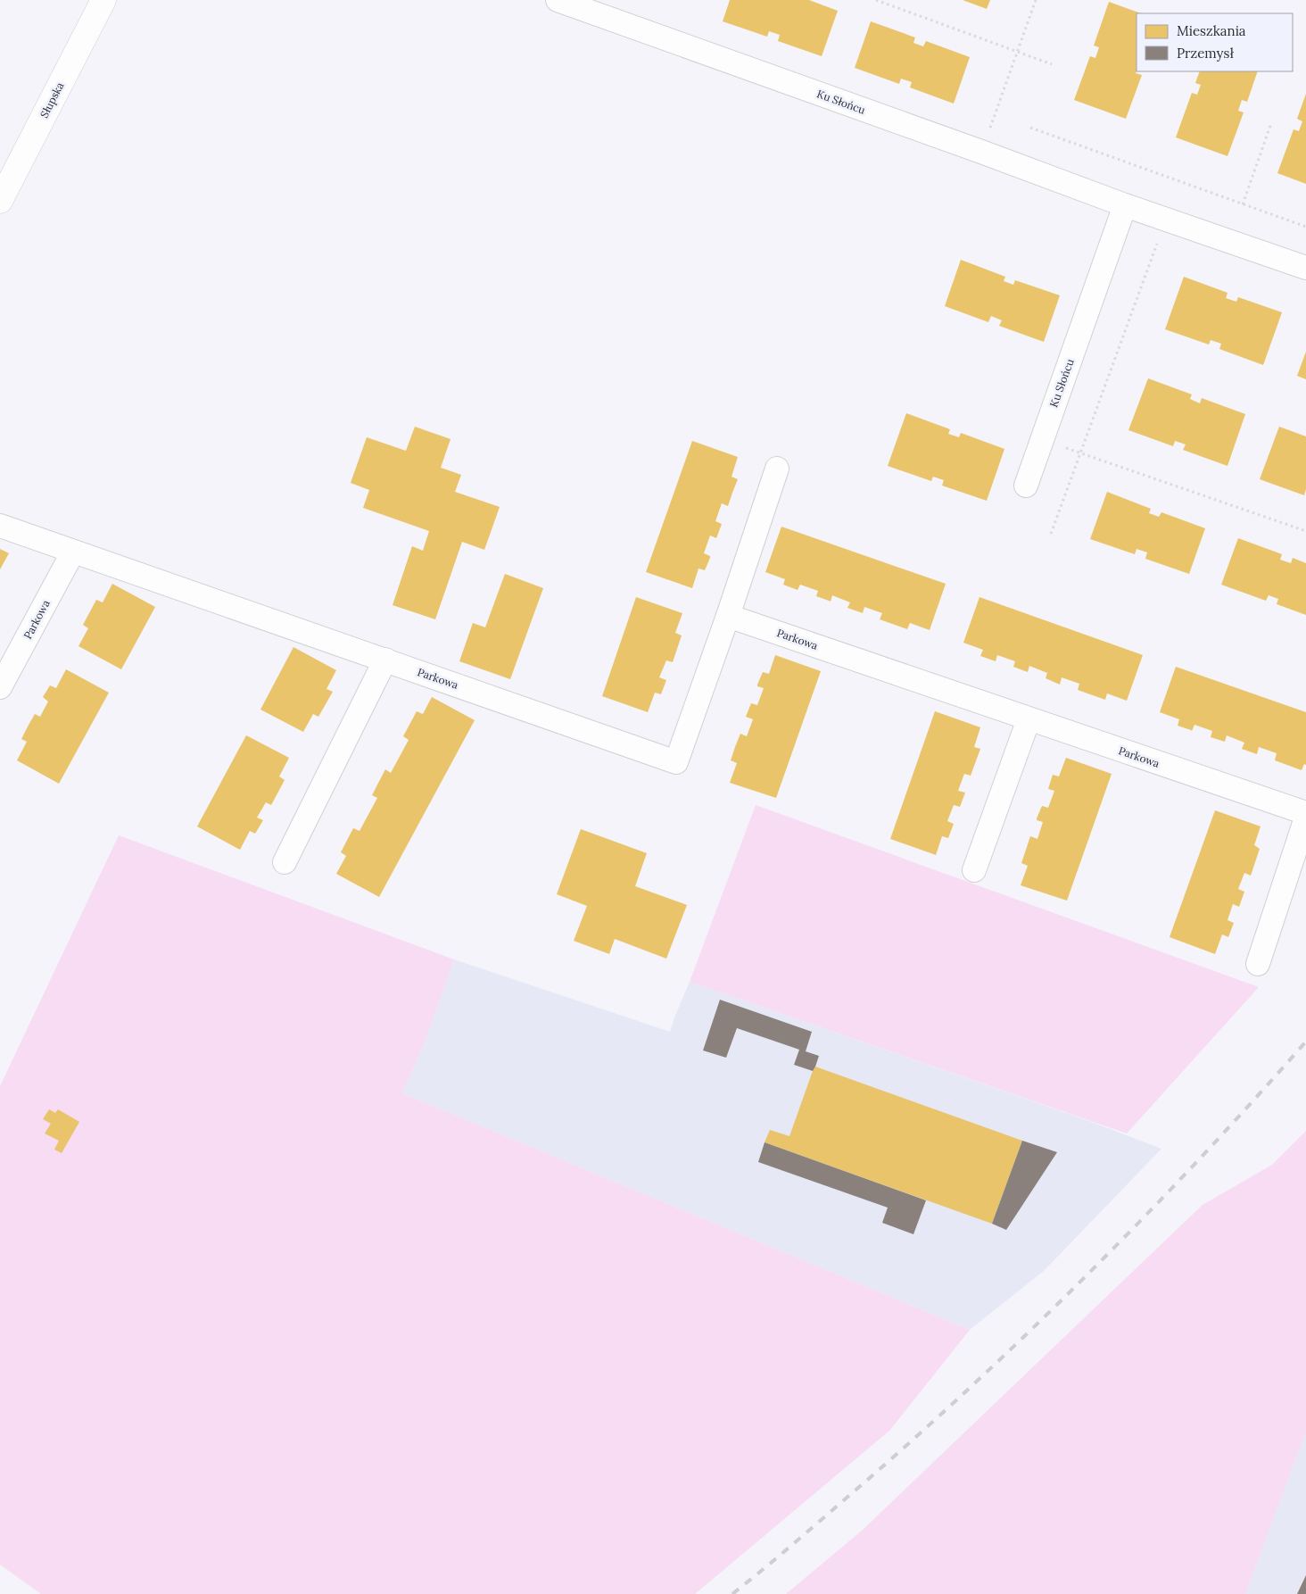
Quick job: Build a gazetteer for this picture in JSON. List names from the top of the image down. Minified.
{"streets":{"main road":["Słupska"],"street":["Ku Słońcu","Parkowa"]},"legend":["Mieszkania","Przemysł"]}
